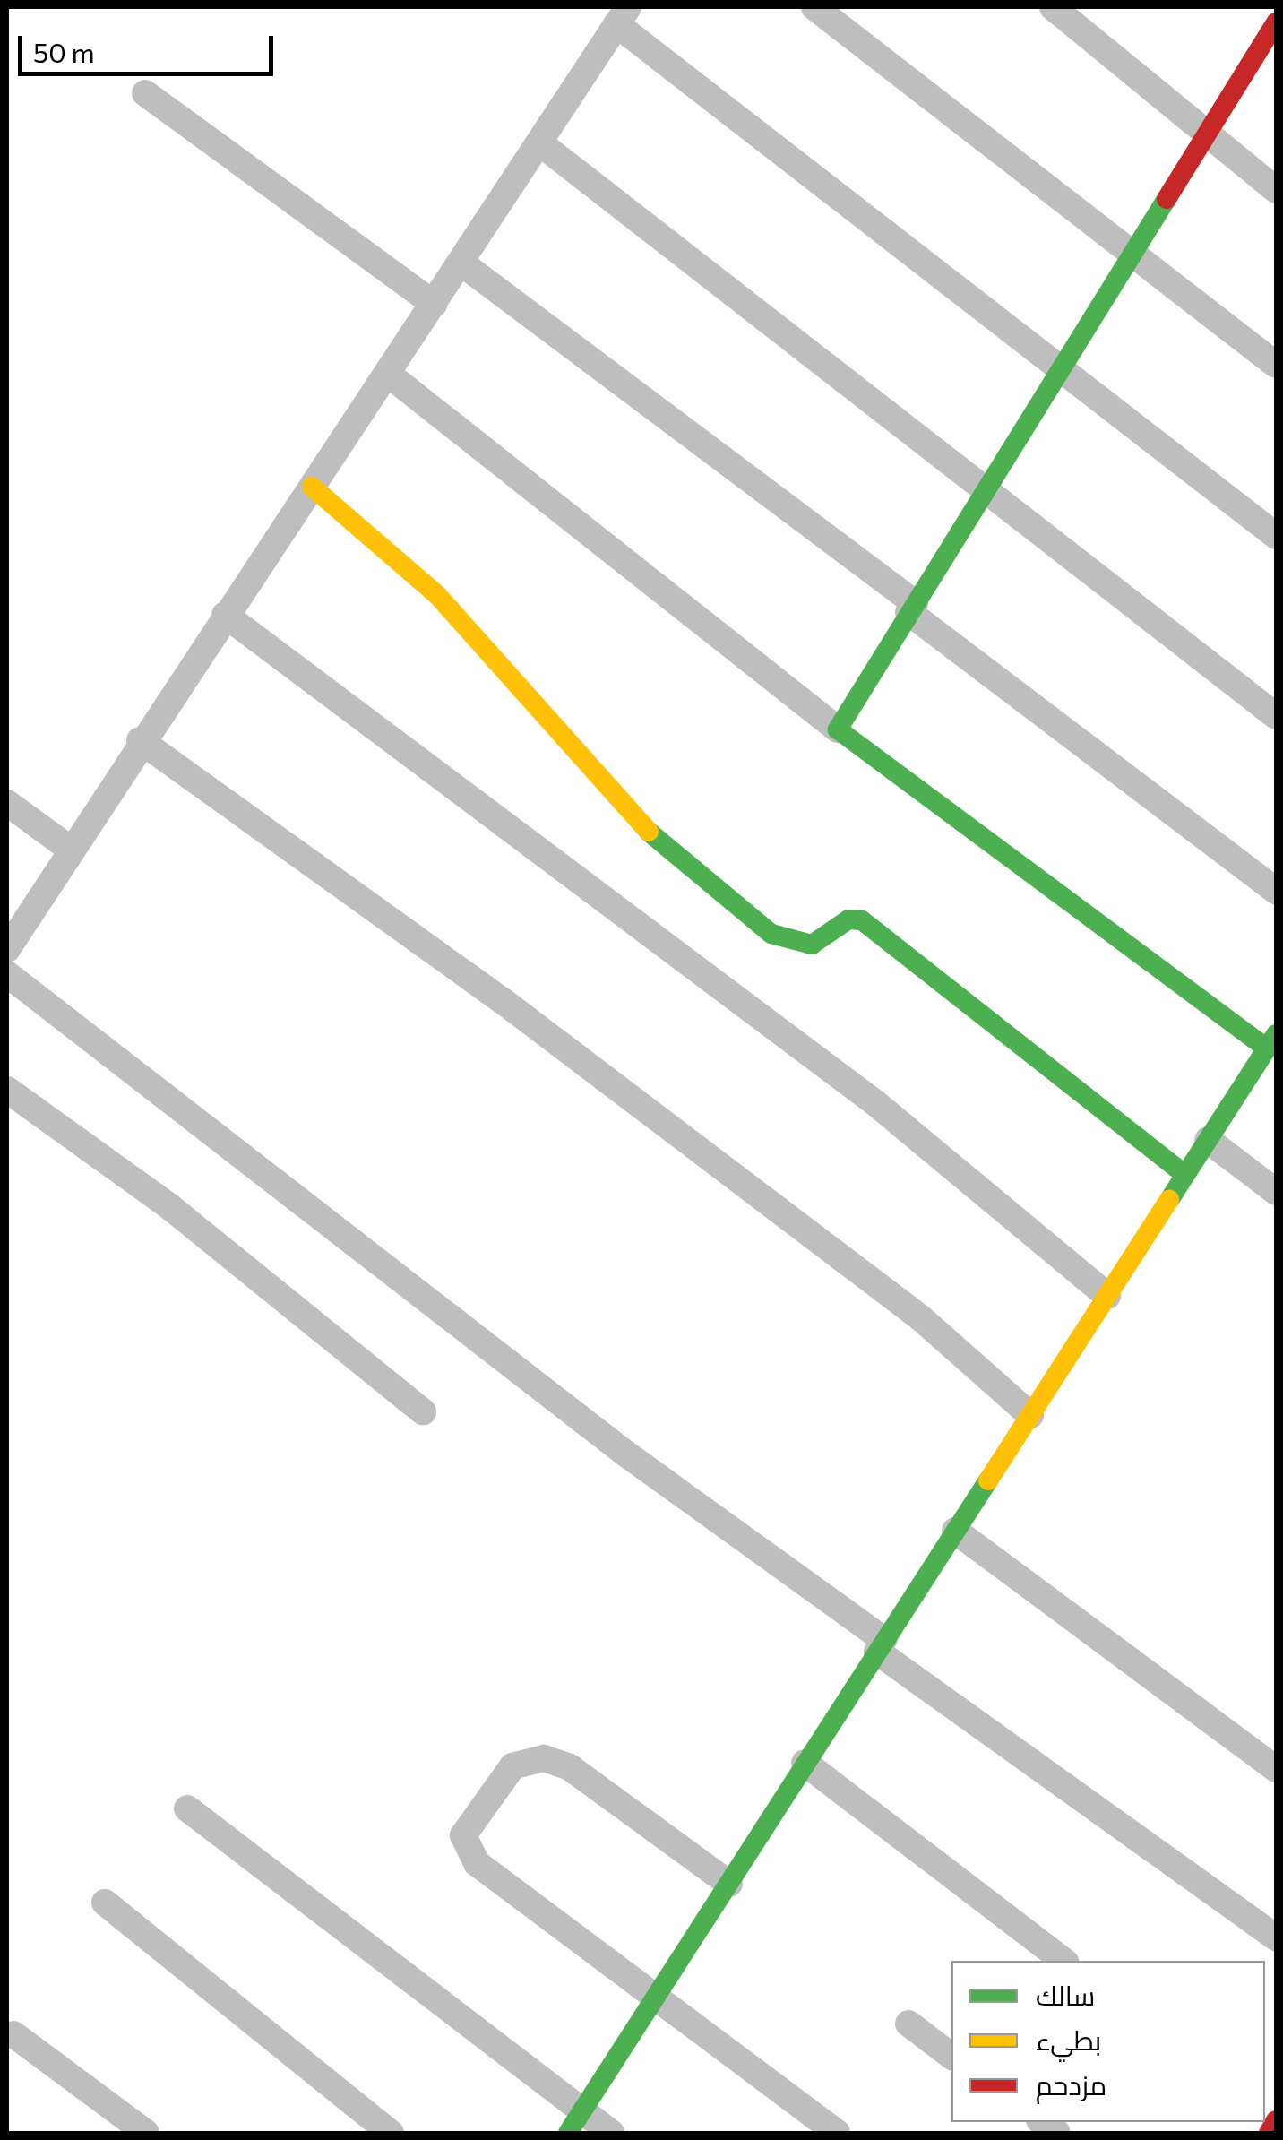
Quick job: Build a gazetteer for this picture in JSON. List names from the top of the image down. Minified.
{"legend":["سالك","بطيء","مزدحم"],"scale_bar":"50 m"}
